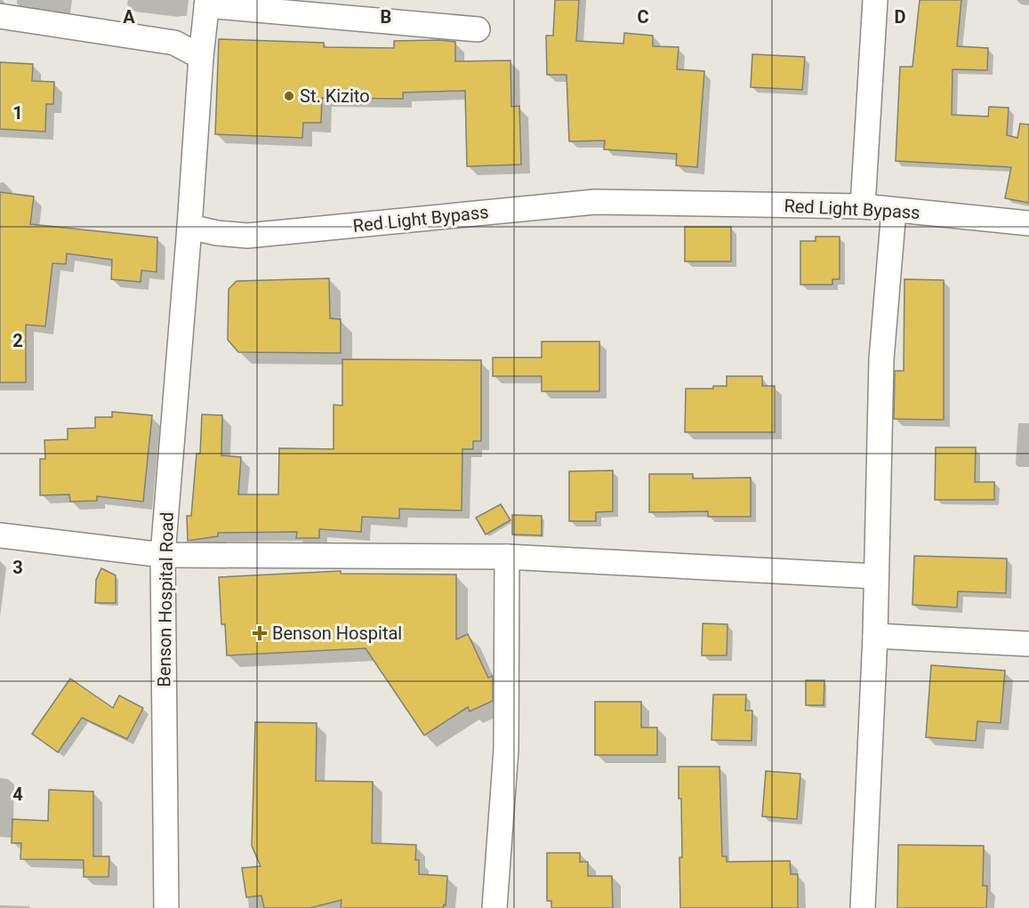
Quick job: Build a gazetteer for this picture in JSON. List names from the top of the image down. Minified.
{"streets":{"street":["Red Light Bypass","Benson Hospital Road"]},"crossings":[["Red Light Bypass","Benson Hospital Road"]],"places":{"other":["St. Kizito"],"health":["Benson Hospital"]},"grid":{"columns":["A","B","C","D"],"rows":["1","2","3","4"]}}
